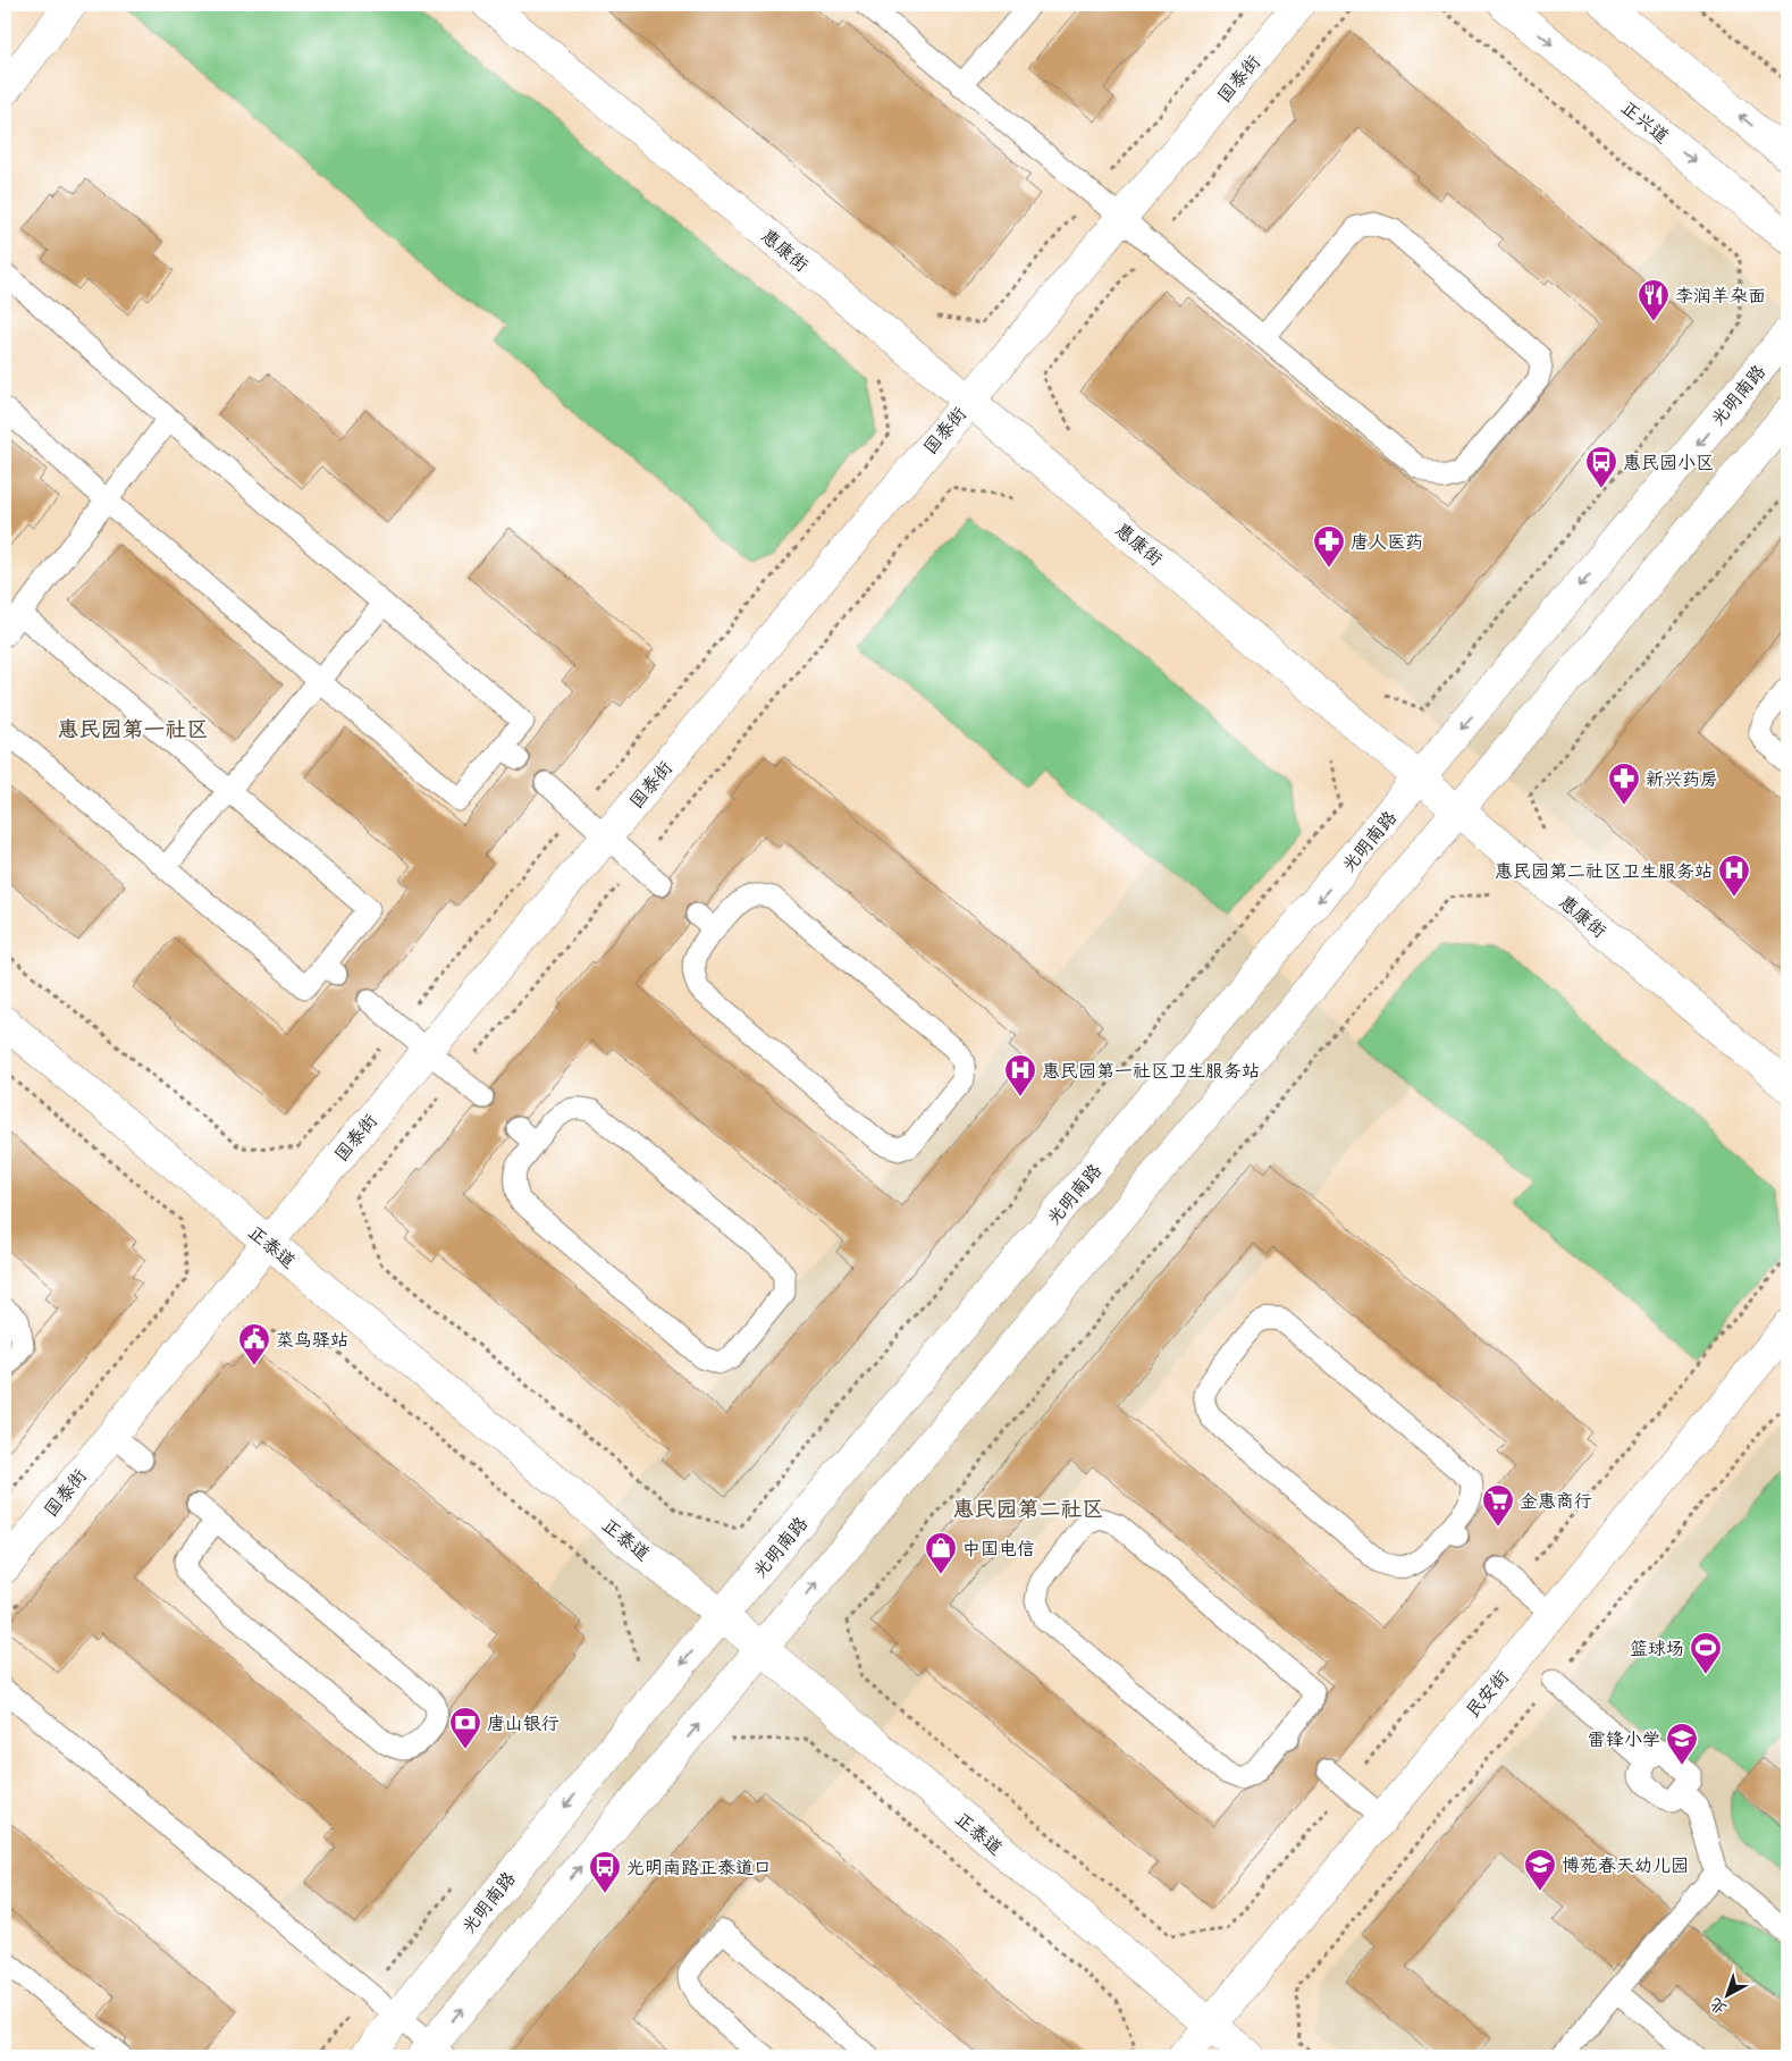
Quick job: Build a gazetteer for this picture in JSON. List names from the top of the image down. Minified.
{"streets":{"street":["国泰街","正兴道","惠康街","光明南路","正泰道","民安街"]},"crossings":[["国泰街","惠康街"],["国泰街","正泰道"],["惠康街","光明南路"],["光明南路","正泰道"],["正泰道","民安街"]],"districts":["惠民园第一社区","惠民园第二社区"],"places":{"restaurant":["李润羊杂面"],"bus stop":["惠民园小区","光明南路正泰道口"],"pharmacy":["唐人医药","新兴药房"],"hospital":["惠民园第二社区卫生服务站","惠民园第一社区卫生服务站"],"public building":["菜鸟驿站"],"supermarket":["金惠商行"],"shop":["中国电信"],"sports":["篮球场"],"bank":["唐山银行"],"school or university":["雷锋小学","博苑春天幼儿园"]},"north":"bottom left"}
